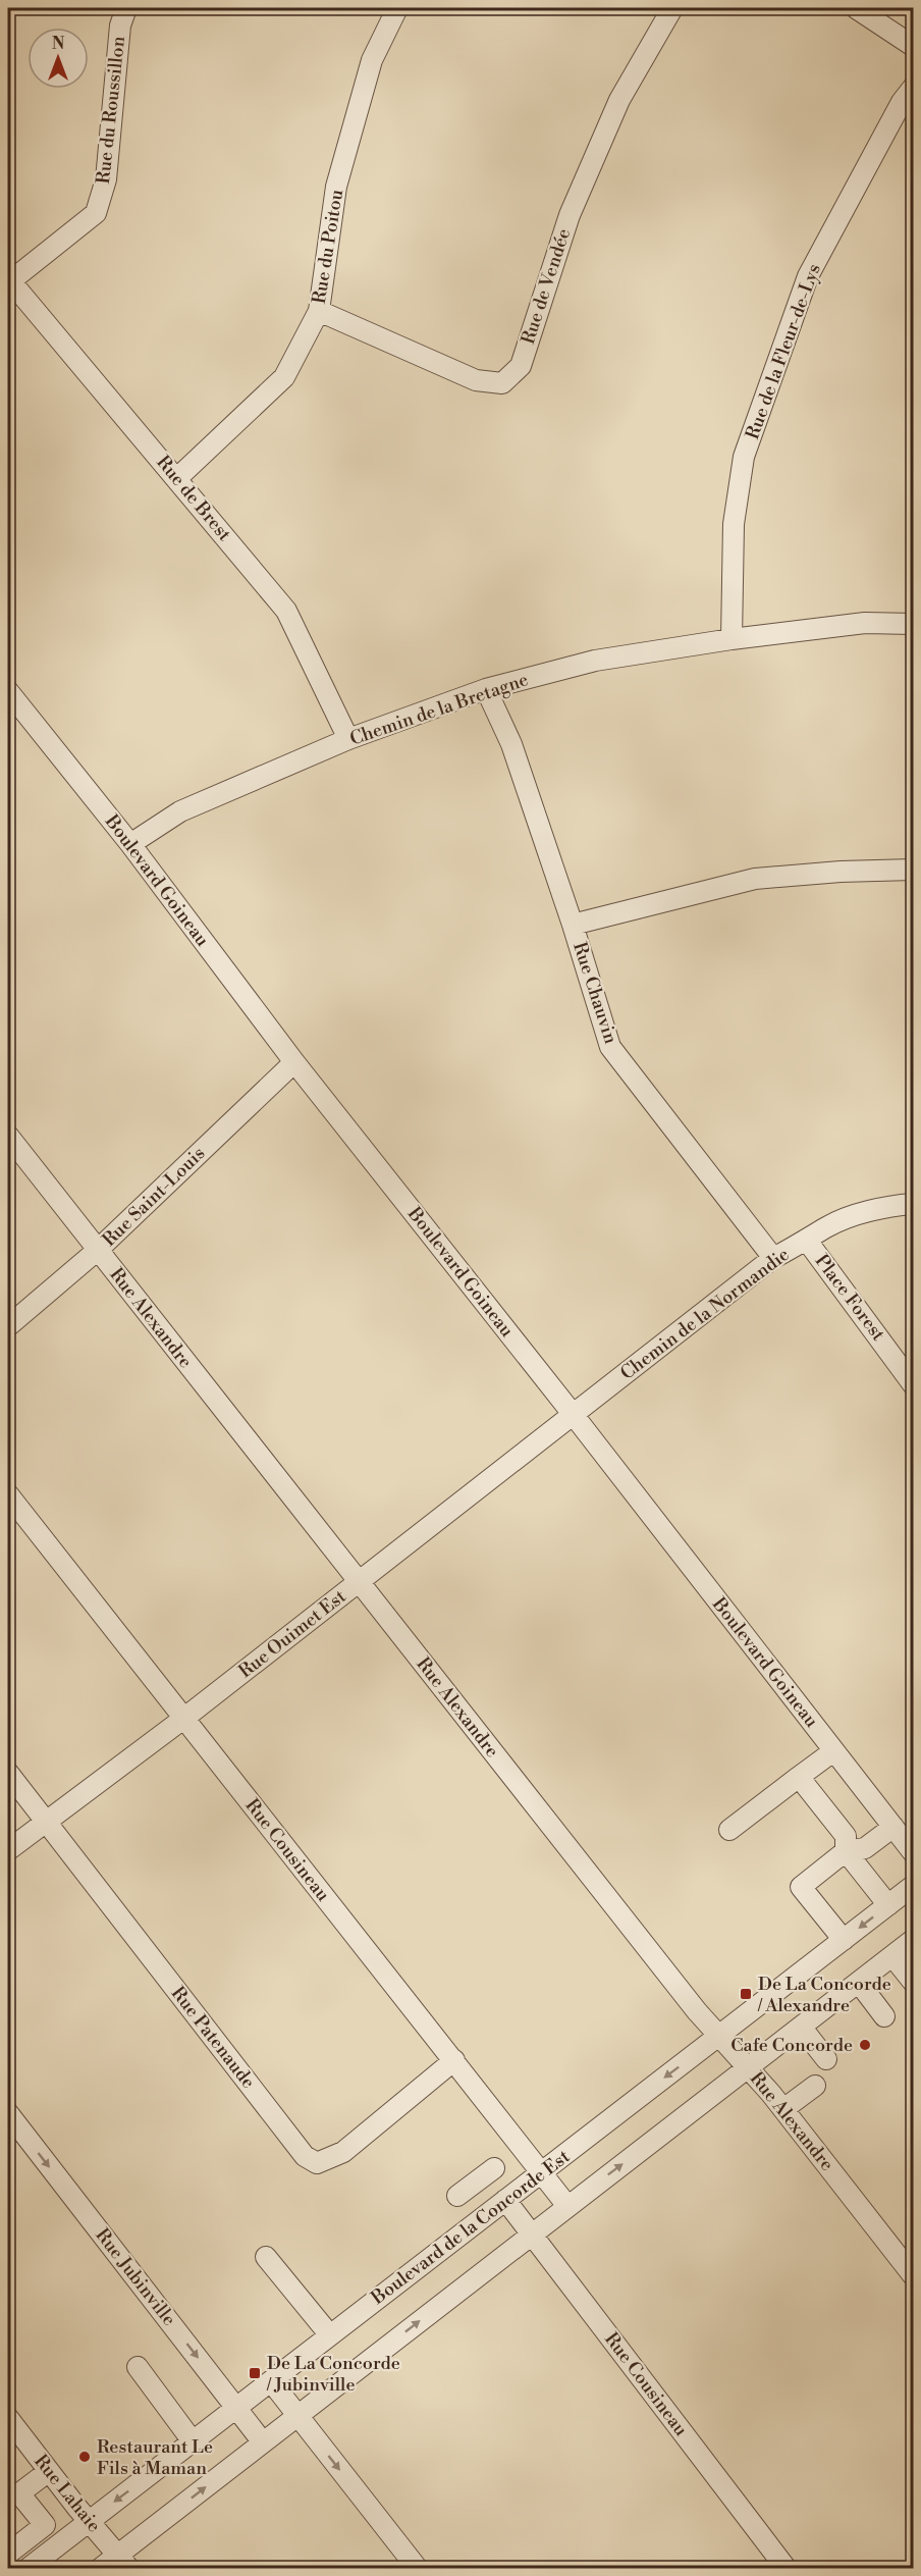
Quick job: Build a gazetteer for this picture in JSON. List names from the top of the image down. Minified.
{"streets":{"street":["Rue du Roussillon","Rue du Poitou","Rue de Vendée","Rue de la Fleur-de-Lys","Rue de Brest","Chemin de la Bretagne","Boulevard Goineau","Rue Chauvin","Rue Saint-Louis","Place Forest","Chemin de la Normandie","Rue Alexandre","Rue Ouimet Est","Rue Cousineau","Rue Patenaude","Boulevard de la Concorde Est","Rue Jubinville","Rue Lahaie"]},"crossings":[["Rue du Roussillon","Rue de Brest"],["Rue du Poitou","Rue de Vendée"],["Rue du Poitou","Rue de Brest"],["Rue de la Fleur-de-Lys","Chemin de la Bretagne"],["Rue de Brest","Chemin de la Bretagne"],["Chemin de la Bretagne","Boulevard Goineau"],["Chemin de la Bretagne","Rue Chauvin"],["Boulevard Goineau","Rue Saint-Louis"],["Boulevard Goineau","Chemin de la Normandie"],["Boulevard Goineau","Rue Ouimet Est"],["Rue Chauvin","Chemin de la Normandie"],["Rue Saint-Louis","Rue Alexandre"],["Place Forest","Chemin de la Normandie"],["Chemin de la Normandie","Rue Ouimet Est"],["Rue Alexandre","Rue Ouimet Est"],["Rue Alexandre","Boulevard de la Concorde Est"],["Rue Ouimet Est","Rue Cousineau"],["Rue Ouimet Est","Rue Patenaude"],["Rue Cousineau","Rue Patenaude"],["Rue Cousineau","Boulevard de la Concorde Est"],["Boulevard de la Concorde Est","Rue Jubinville"],["Boulevard de la Concorde Est","Rue Lahaie"]],"places":{"transit":["De La Concorde / Alexandre","De La Concorde / Jubinville"],"other":["Cafe Concorde","Restaurant Le Fils à Maman"]},"north":"top"}
